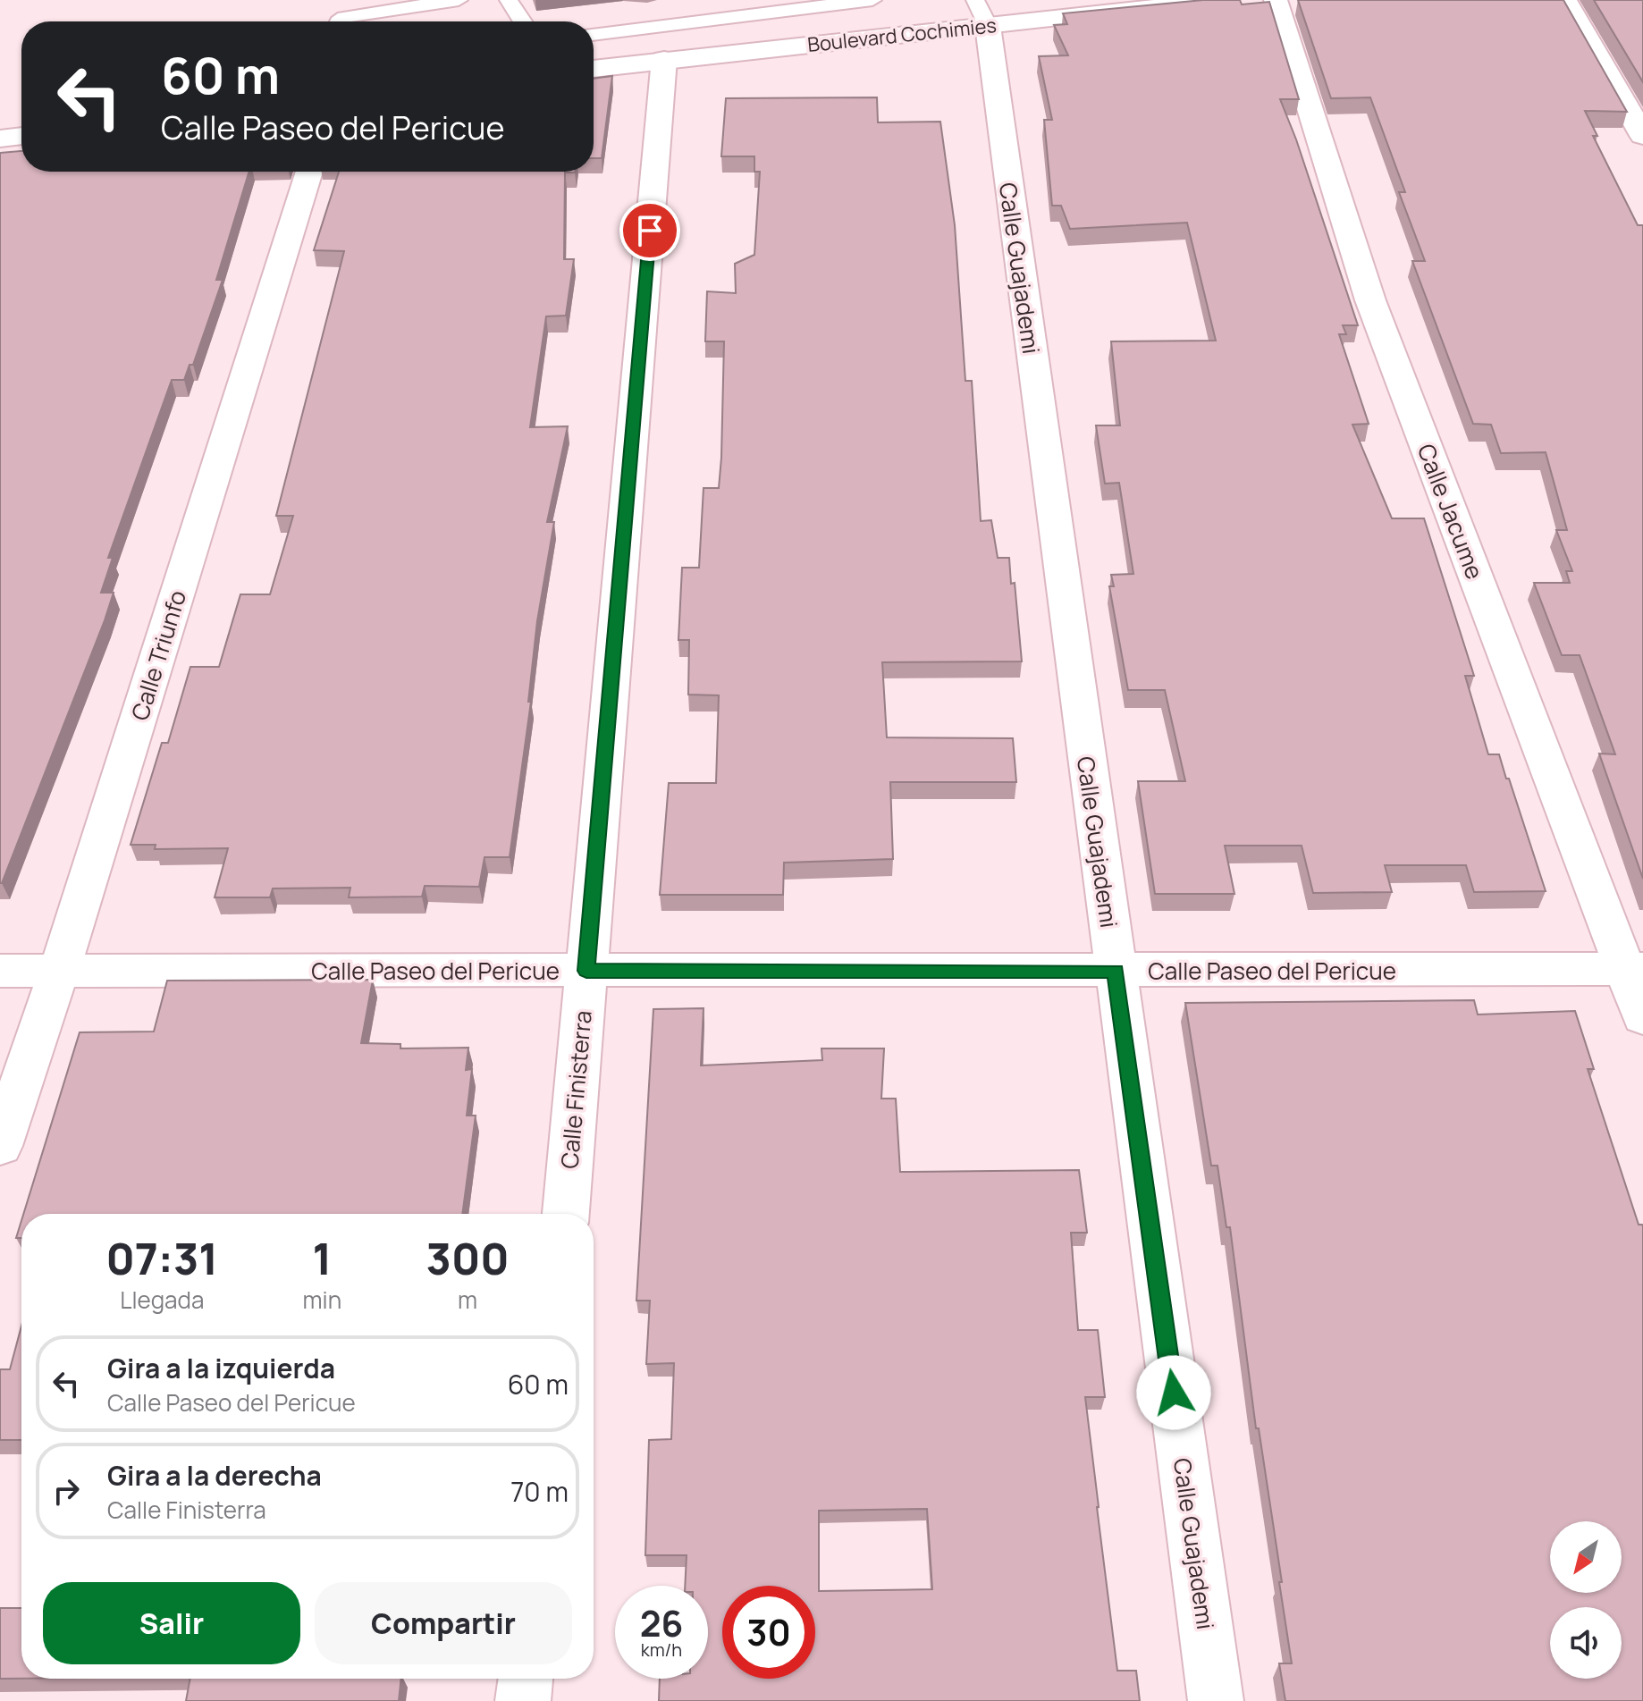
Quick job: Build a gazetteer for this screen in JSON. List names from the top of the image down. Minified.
{"streets":{"street":["Boulevard Cochimies","Calle Guajademi","Calle Jacume","Calle Triunfo","Calle Paseo del Pericue","Calle Finisterra"]},"crossings":[["Boulevard Cochimies","Calle Guajademi"],["Boulevard Cochimies","Calle Finisterra"],["Calle Guajademi","Calle Paseo del Pericue"],["Calle Jacume","Calle Paseo del Pericue"],["Calle Triunfo","Calle Paseo del Pericue"],["Calle Paseo del Pericue","Calle Finisterra"]],"north":"bottom left","page":{"turn":["60 m","Calle Paseo del Pericue"],"eta":["07:31","Llegada","1","min","300","m"],"list":[{"name":"Gira a la izquierda","note":"Calle Paseo del Pericue","value":"60 m"},{"name":"Gira a la derecha","note":"Calle Finisterra","value":"70 m"}],"buttons":["Salir","Compartir"],"speed":"26 km/h","limit":"30"}}
